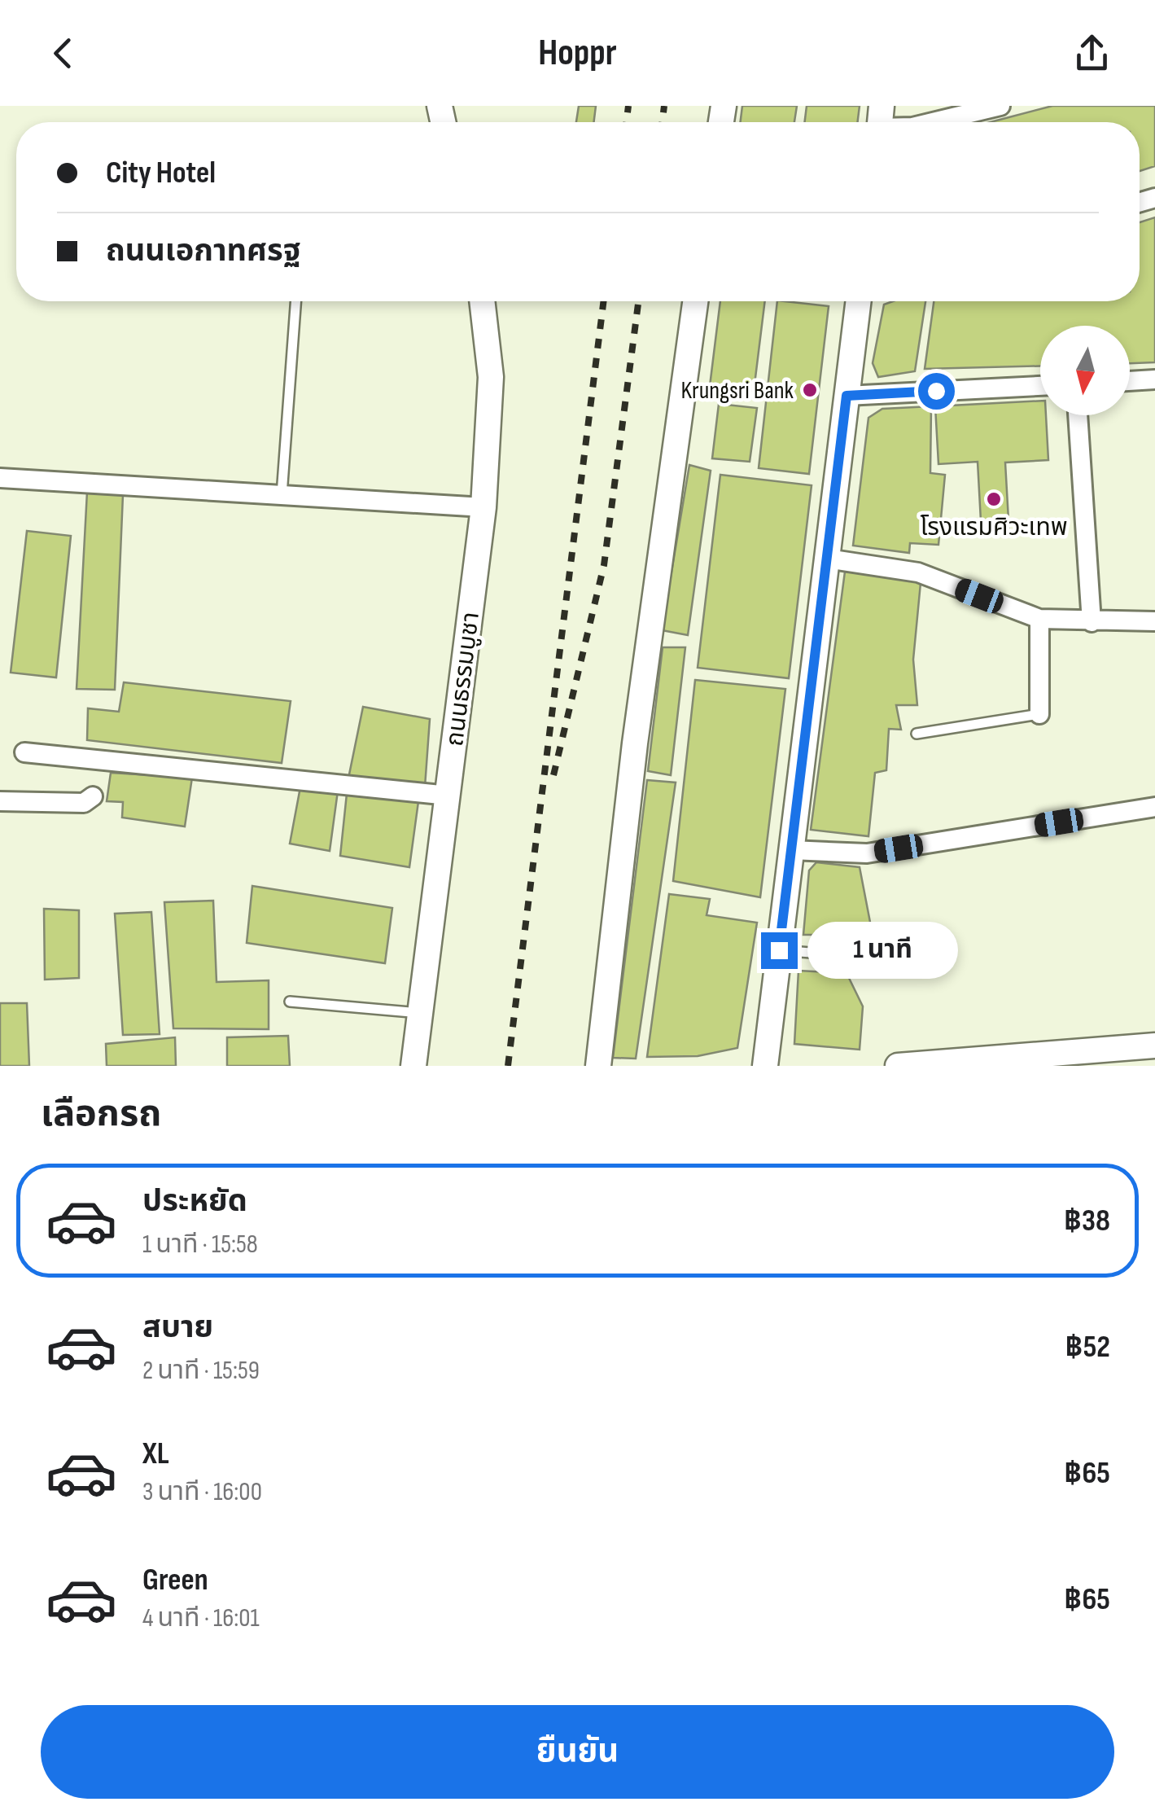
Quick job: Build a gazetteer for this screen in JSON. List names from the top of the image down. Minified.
{"streets":{"main road":["ถนนธรรมบูชา"]},"places":["Krungsri Bank","โรงแรมศิวะเทพ"],"north":"bottom","page":{"header":"Hoppr","banner":["City Hotel","ถนนเอกาทศรฐ"],"bubble":"1 นาที","heading":"เลือกรถ","list":[{"name":"ประหยัด","note":"1 นาที · 15:58","value":"฿38"},{"name":"สบาย","note":"2 นาที · 15:59","value":"฿52"},{"name":"XL","note":"3 นาที · 16:00","value":"฿65"},{"name":"Green","note":"4 นาที · 16:01","value":"฿65"}],"buttons":"ยืนยัน"}}
